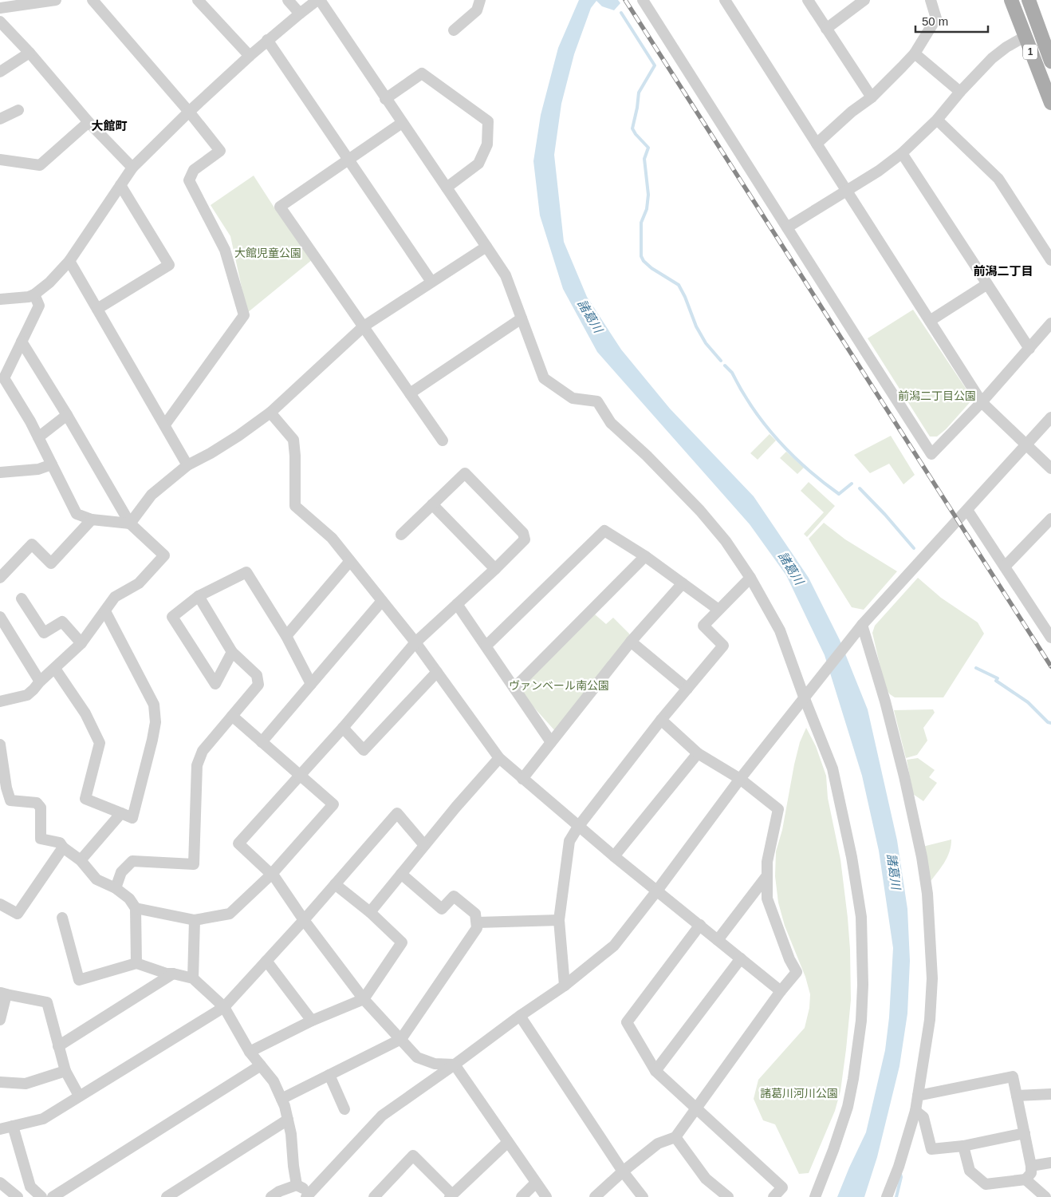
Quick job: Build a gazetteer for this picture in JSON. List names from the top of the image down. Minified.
{"streets":{"main road":["1"]},"districts":["大館町","前潟二丁目"],"water":["諸葛川"],"parks":["大館児童公園","前潟二丁目公園","ヴァンベール南公園","諸葛川河川公園"],"scale_bar":"50 m"}
